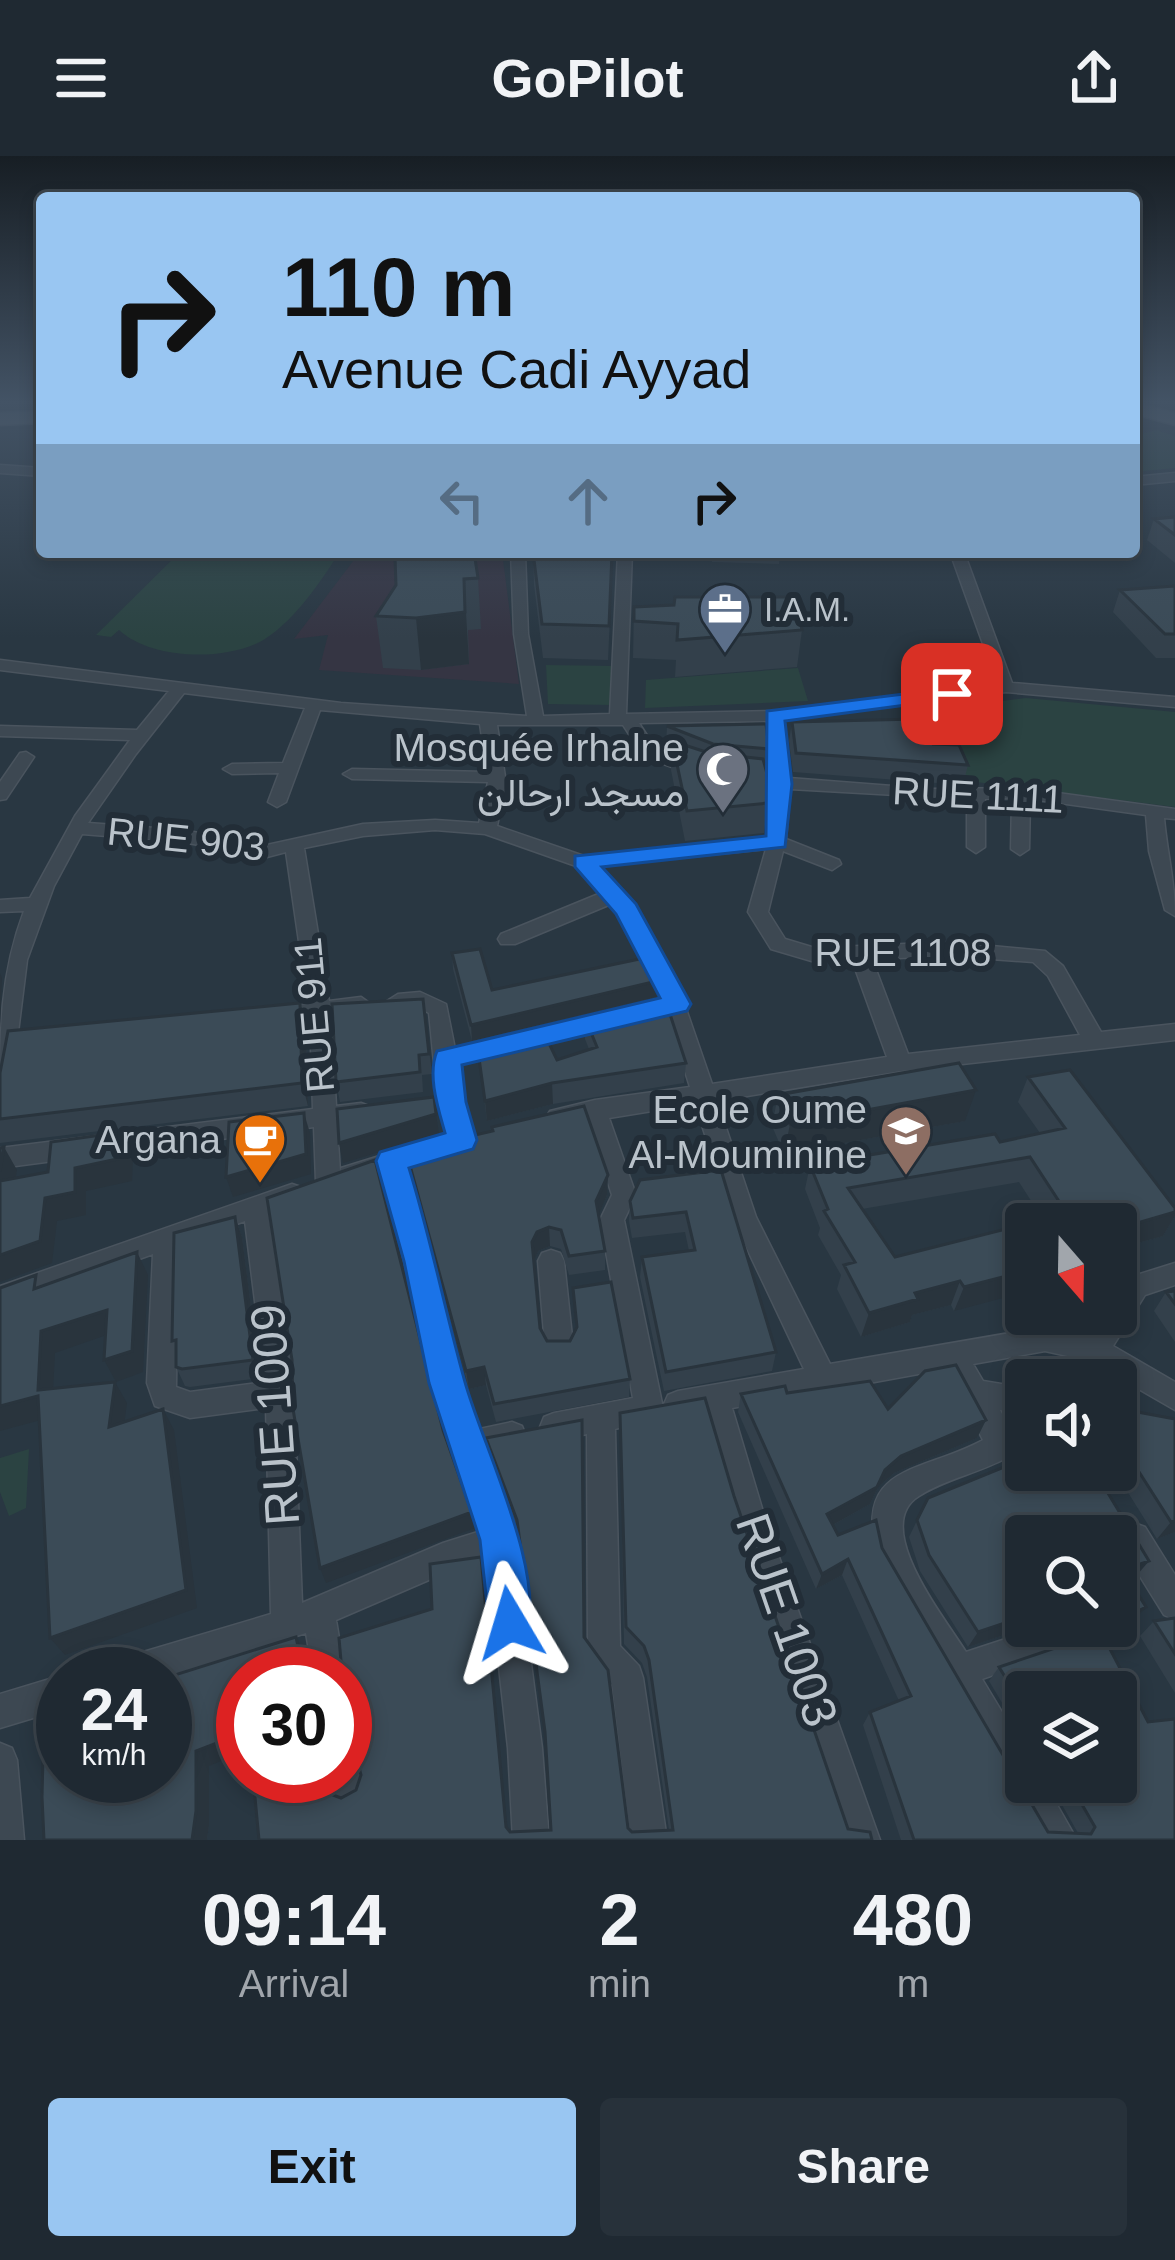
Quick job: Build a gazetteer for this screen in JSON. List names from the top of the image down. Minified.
{"streets":{"street":["RUE 1111","RUE 903","RUE 1108","RUE 911","RUE 1009","RUE 1003"]},"crossings":[["RUE 1111","RUE 1108"],["RUE 903","RUE 911"]],"places":{"office":["I.A.M."],"mosque":["Mosquée Irhalne مسجد ارحالن"],"school or university":["Ecole Oume Al-Mouminine"],"cafe":["Argana"]},"north":"bottom","page":{"header":"GoPilot","turn":["110 m","Avenue Cadi Ayyad"],"speed":"24 km/h","limit":"30","eta":["09:14","Arrival","2","min","480","m"],"buttons":["Exit","Share"]}}
